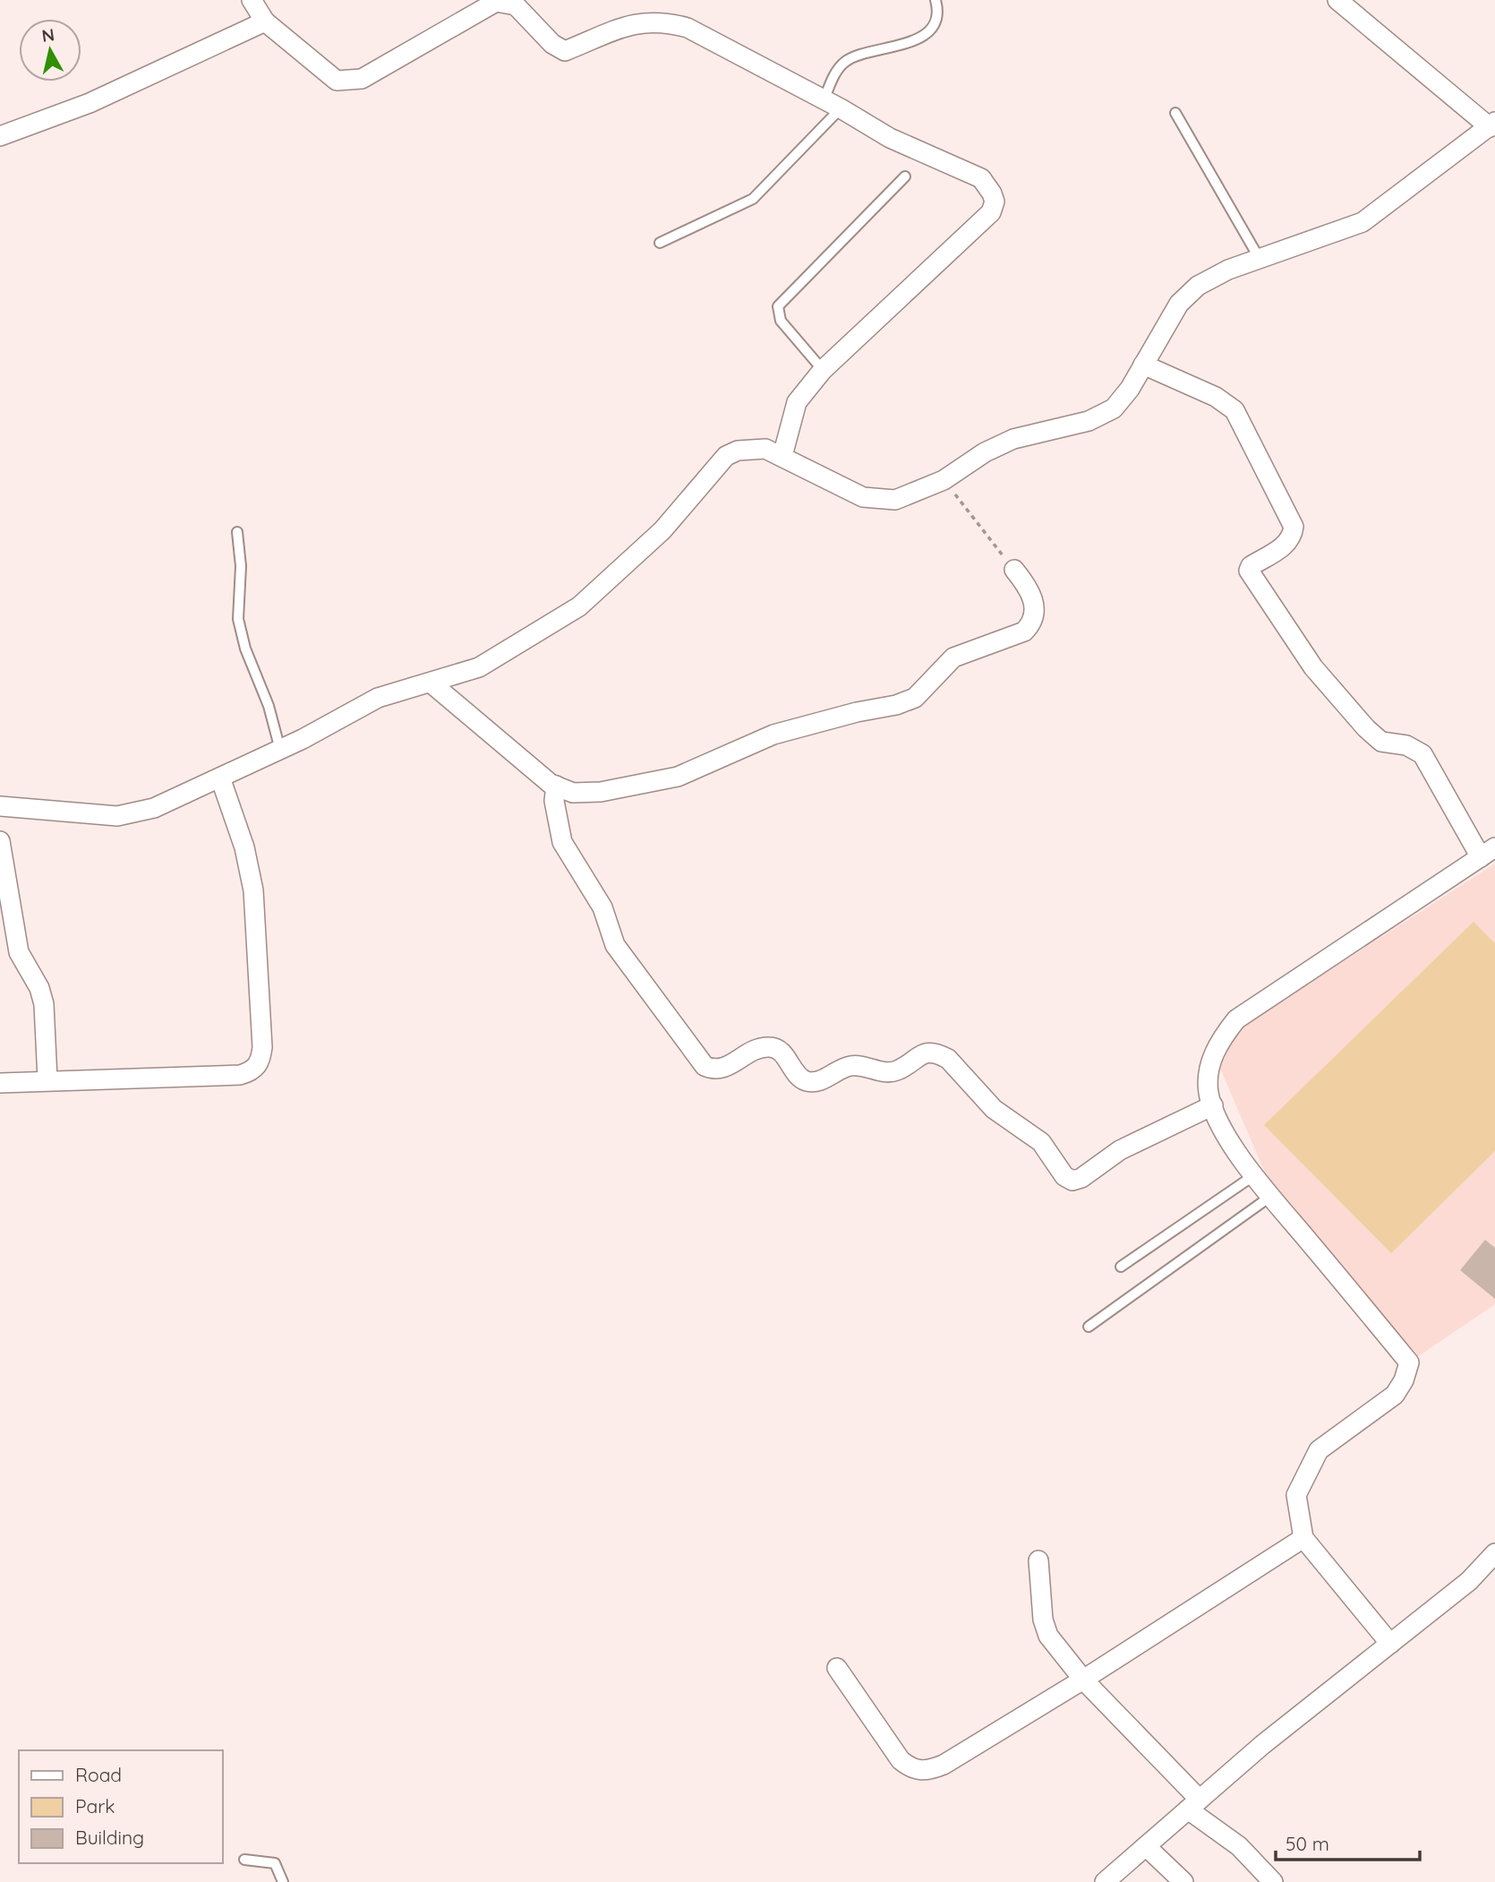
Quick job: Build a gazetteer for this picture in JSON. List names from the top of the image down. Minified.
{"legend":["Road","Park","Building"],"scale_bar":"50 m","north":"top"}
